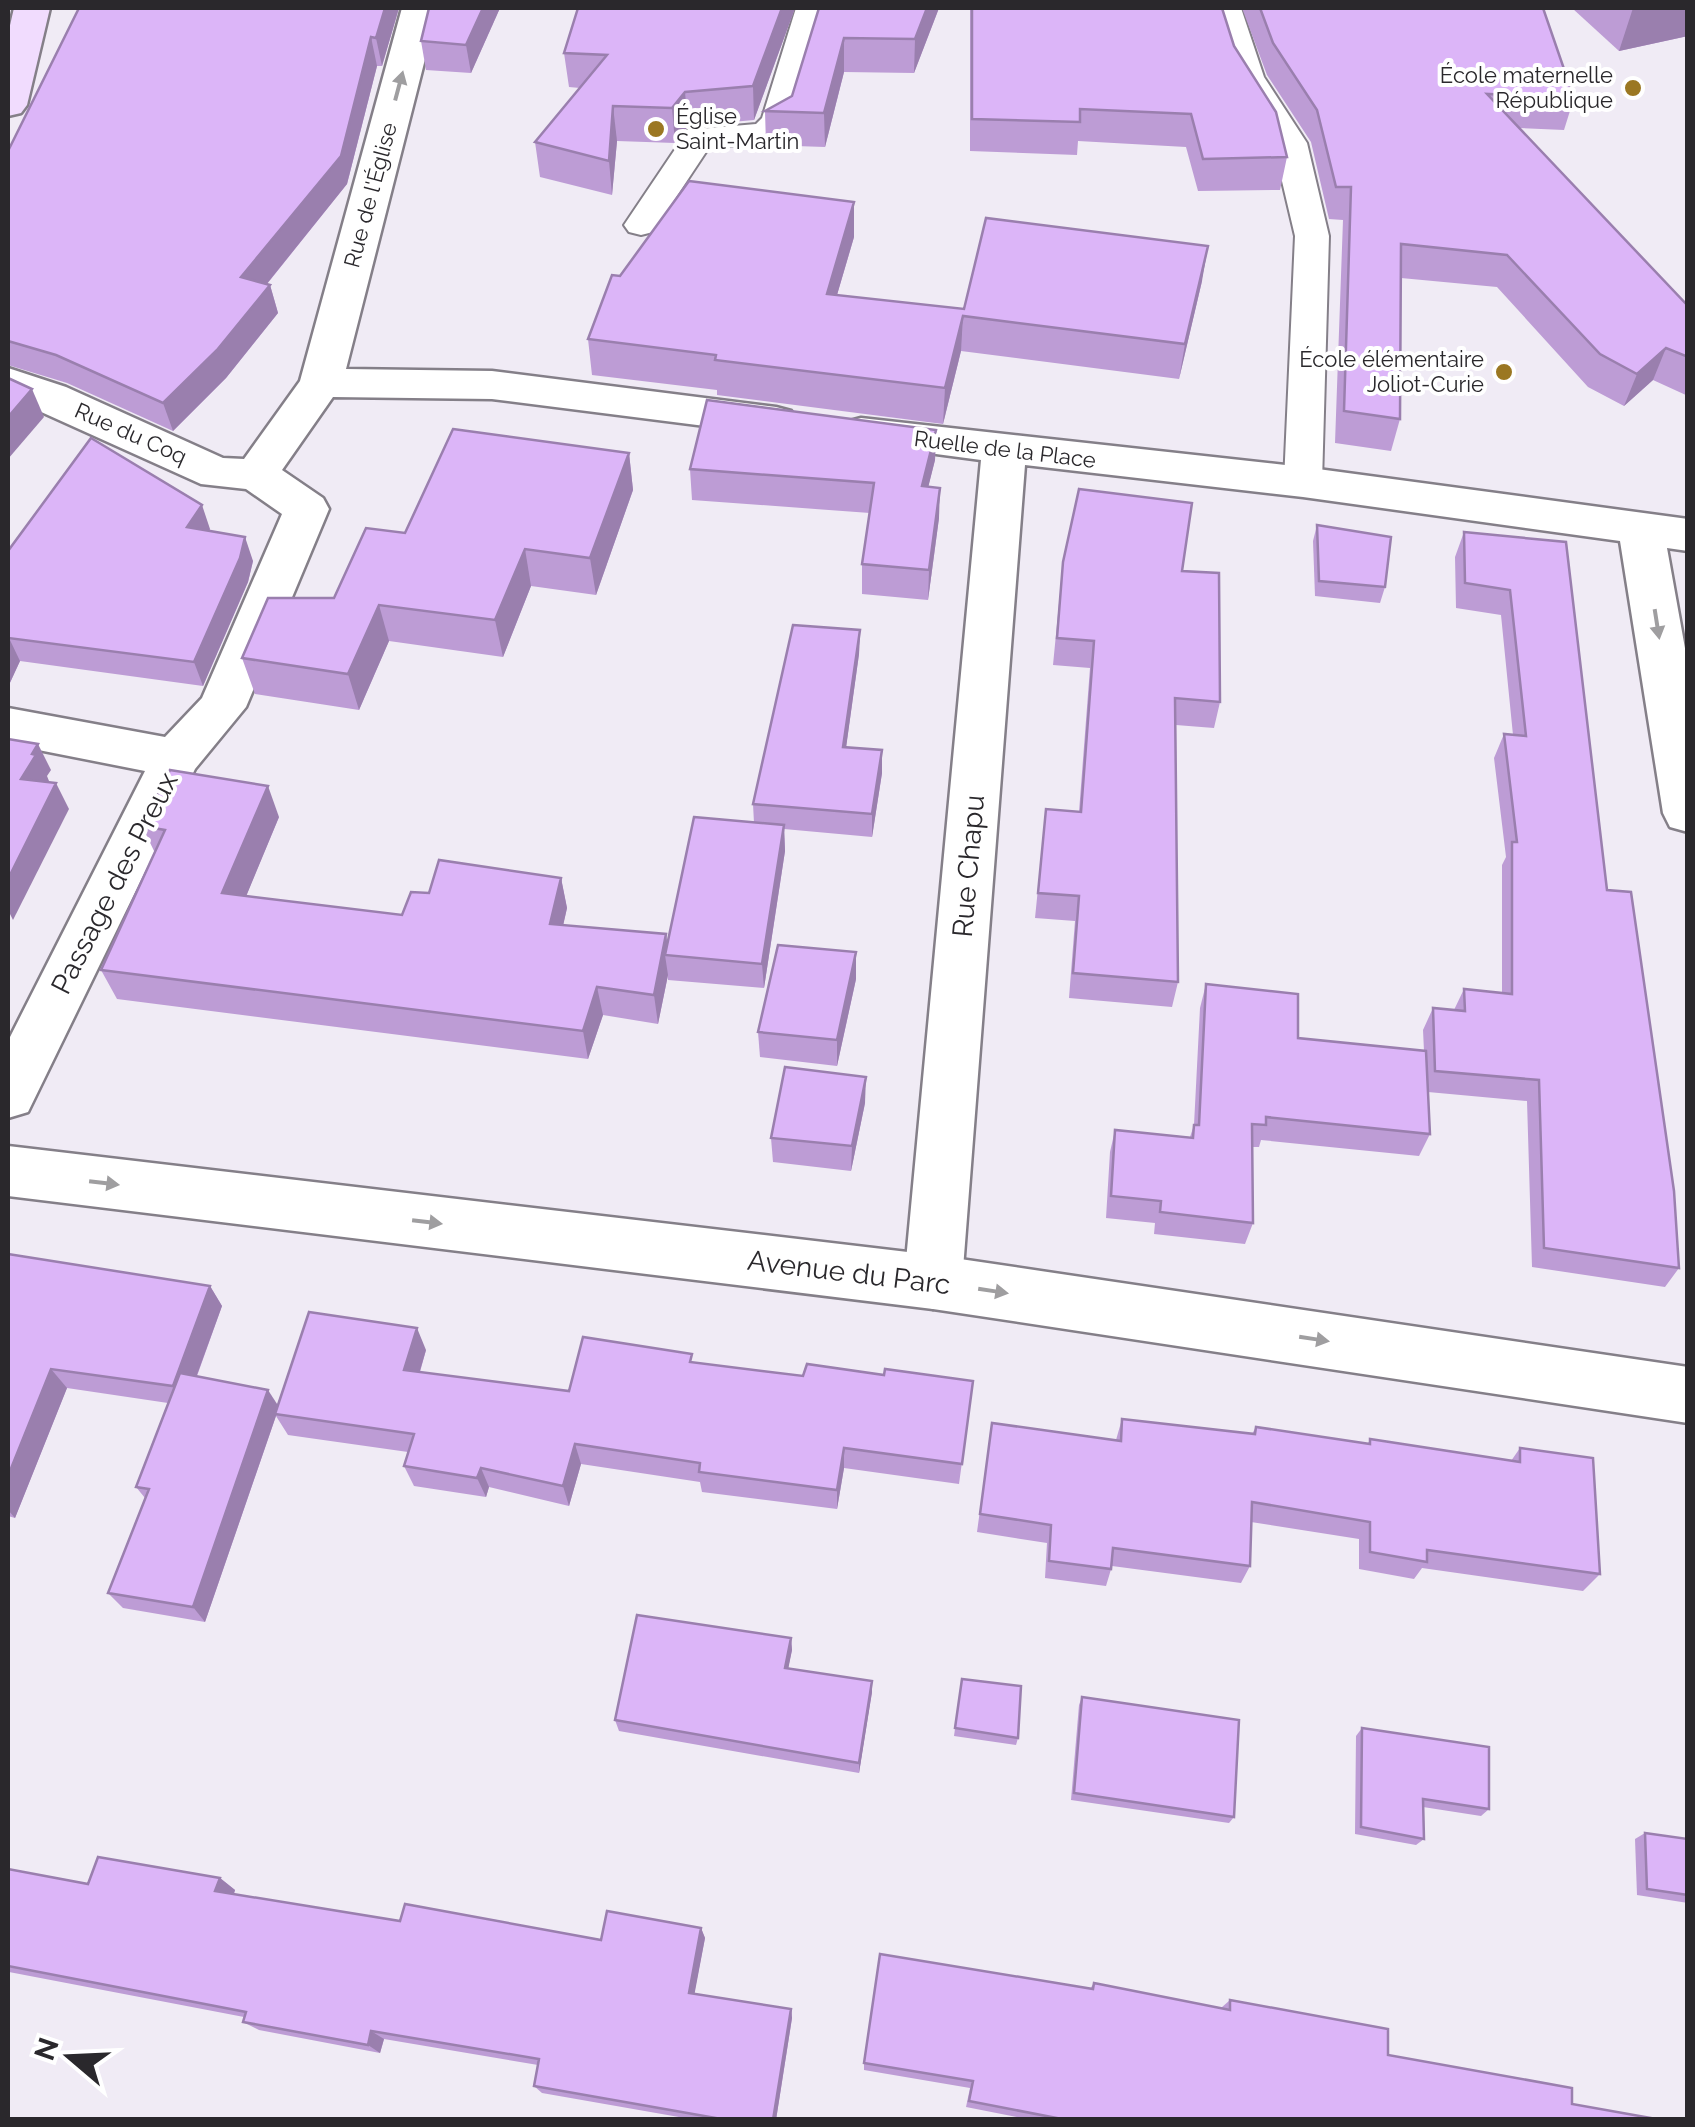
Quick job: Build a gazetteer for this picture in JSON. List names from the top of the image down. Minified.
{"streets":{"street":["Rue de l'Église","Rue du Coq","Ruelle de la Place","Rue Chapu","Passage des Preux","Avenue du Parc"]},"crossings":[["Rue de l'Église","Ruelle de la Place"],["Rue du Coq","Passage des Preux"],["Ruelle de la Place","Rue Chapu"],["Rue Chapu","Avenue du Parc"]],"one_way":["Rue de l'Église","Avenue du Parc"],"places":["École maternelle République","Église Saint-Martin","École élémentaire Joliot-Curie"],"north":"left"}
